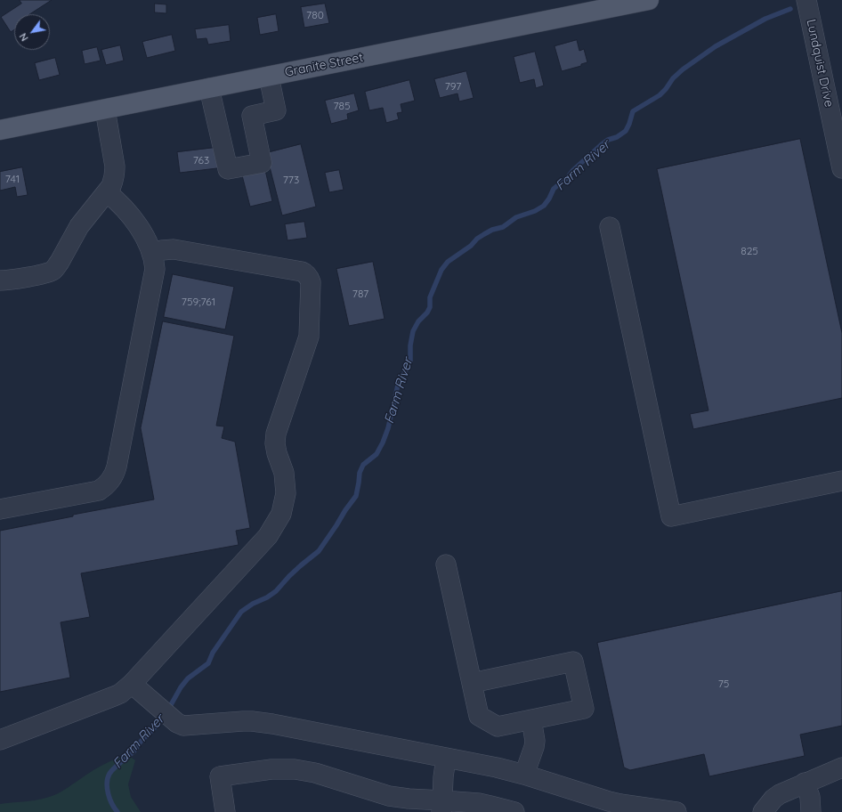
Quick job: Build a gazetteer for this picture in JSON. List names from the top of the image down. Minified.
{"streets":{"main road":["Granite Street"],"street":["Lundquist Drive"]},"water":["Farm River"],"house_numbers":["780","797","785","763","741","773","825","787","759;761","75"],"north":"bottom left"}
